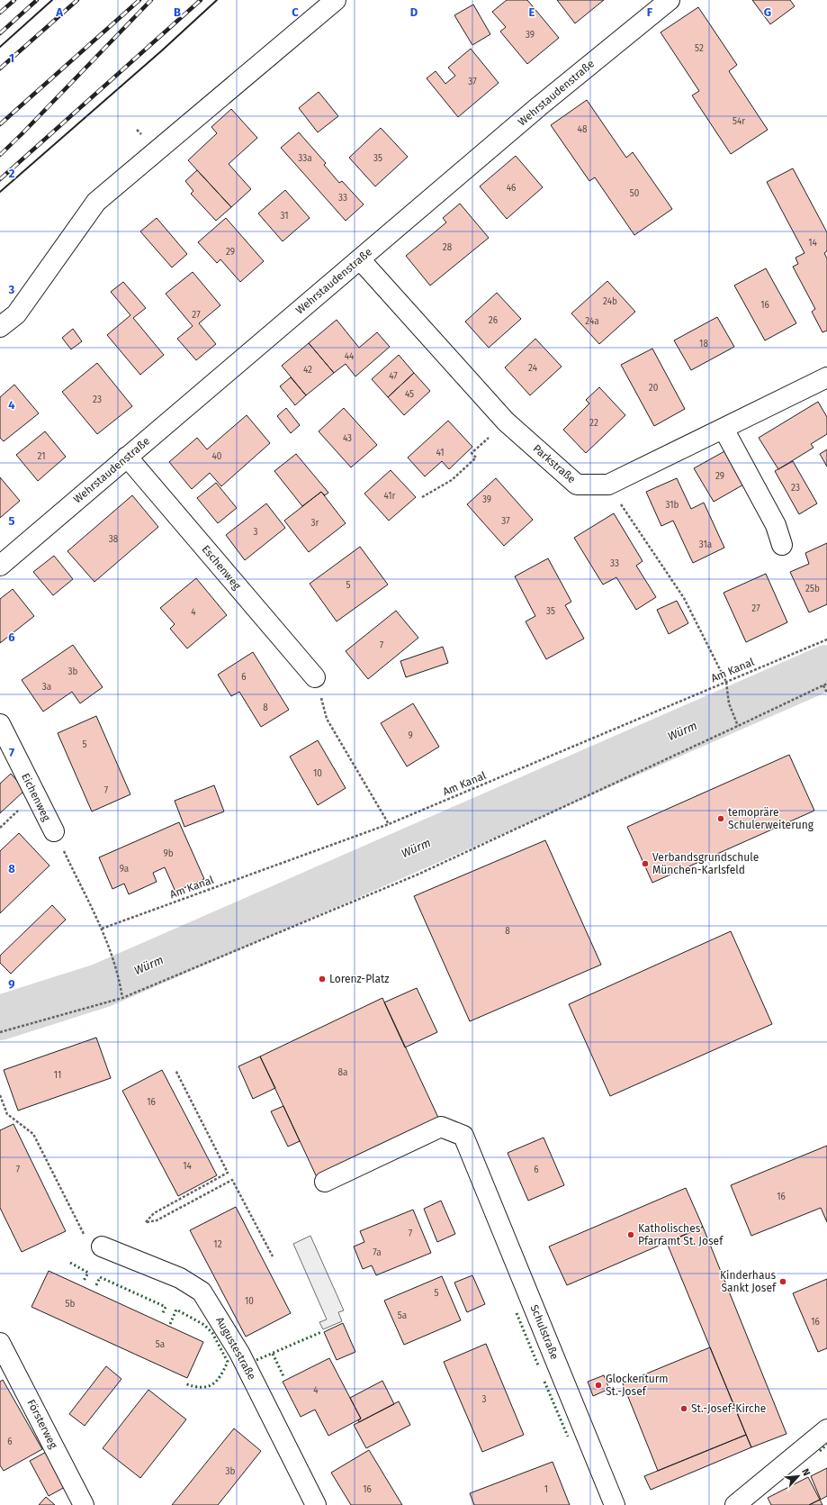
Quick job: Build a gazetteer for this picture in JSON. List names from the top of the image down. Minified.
{"streets":{"street":["Wehrstaudenstraße","Parkstraße","Eschenweg","Eichenweg","Schulstraße","Augustestraße","Försterweg"],"path":["Am Kanal"]},"crossings":[["Wehrstaudenstraße","Parkstraße"],["Wehrstaudenstraße","Eschenweg"]],"water":["Würm"],"places":["temopräre Schulerweiterung","Verbandsgrundschule München-Karlsfeld","Lorenz-Platz","Katholisches Pfarramt St. Josef","Kinderhaus Sankt Josef","Glockenturm St.-Josef","St.-Josef-Kirche"],"house_numbers":["39","52","37","54r","48","33a","35","46","50","33","31","14","28","29","24b","16","27","26","24a","18","44","24","42","47","20","45","23","22","43","41","21","40","29","23","41r","39","31b","37","3r","3","38","31a","33","5","25b","27","35","4","7","3b","6","3a","8","9","5","10","7","9b","9a","8","8a","11","16","14","7","6","16","7","12","7a","5","10","5b","5a","16","5a","4","3","6","3b","16","1"],"north":"top right","grid":{"columns":["A","B","C","D","E","F","G"],"rows":["1","2","3","4","5","6","7","8","9"]}}
